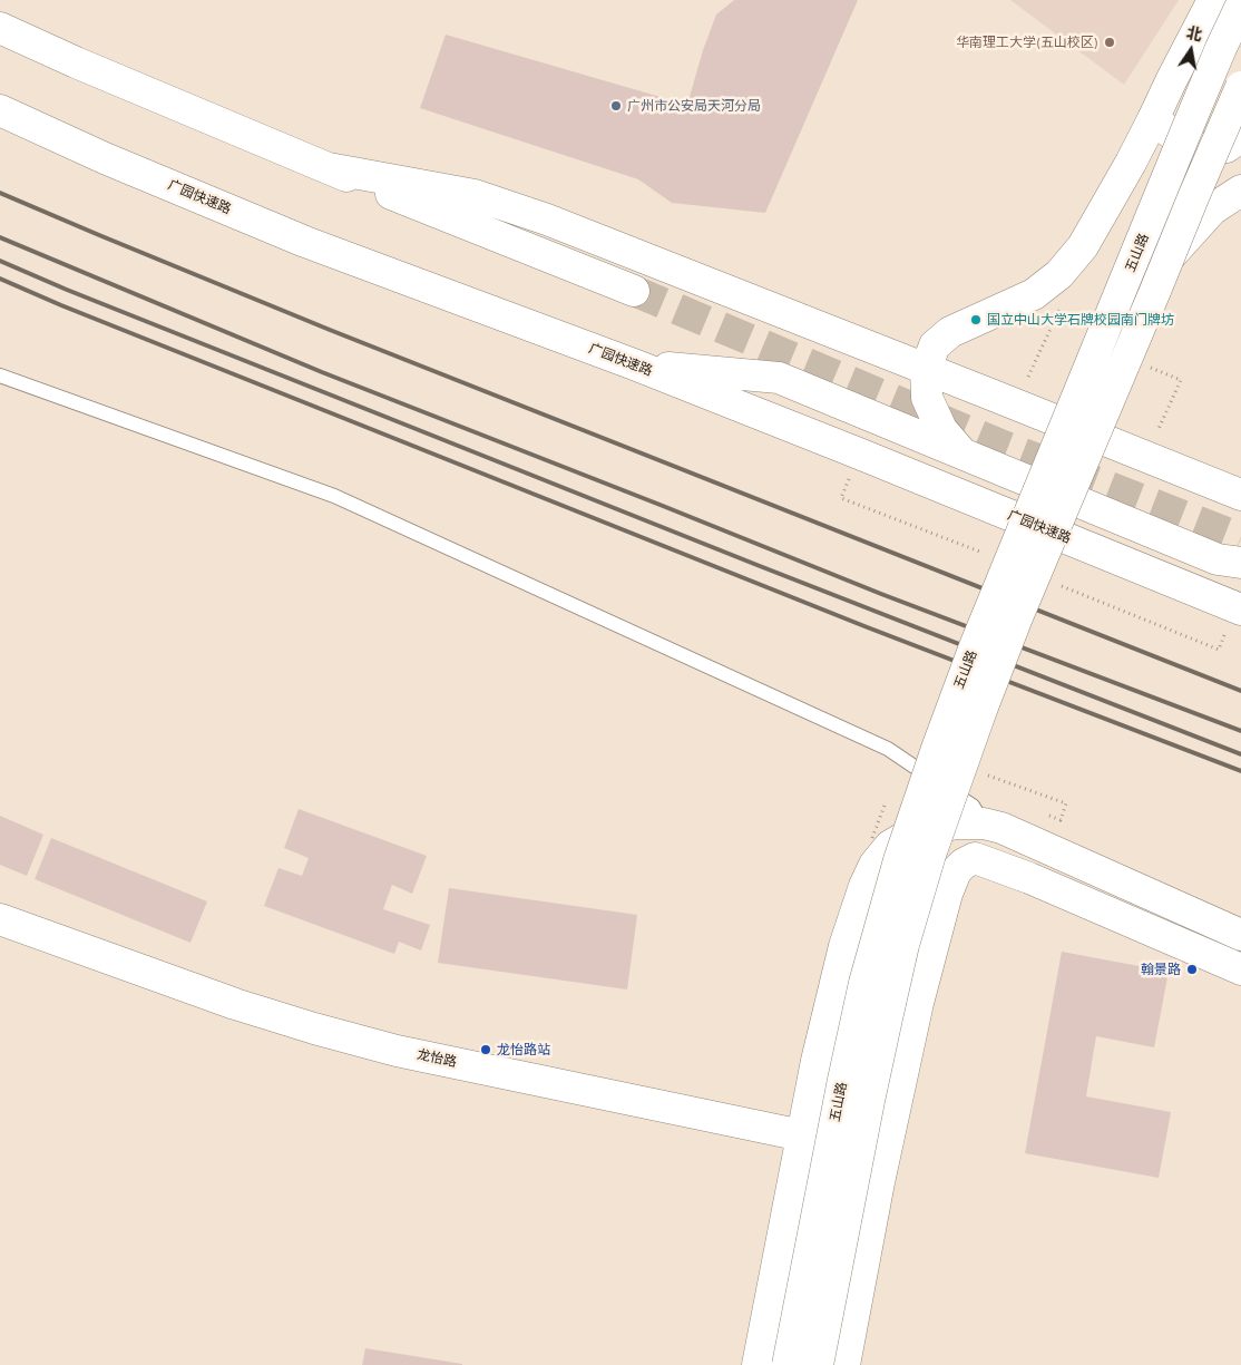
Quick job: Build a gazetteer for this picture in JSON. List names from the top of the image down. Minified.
{"streets":{"main road":["广园快速路","五山路","龙怡路"]},"places":["华南理工大学(五山校区)","广州市公安局天河分局","国立中山大学石牌校园南门牌坊","翰景路","龙怡路站"],"north":"top"}
